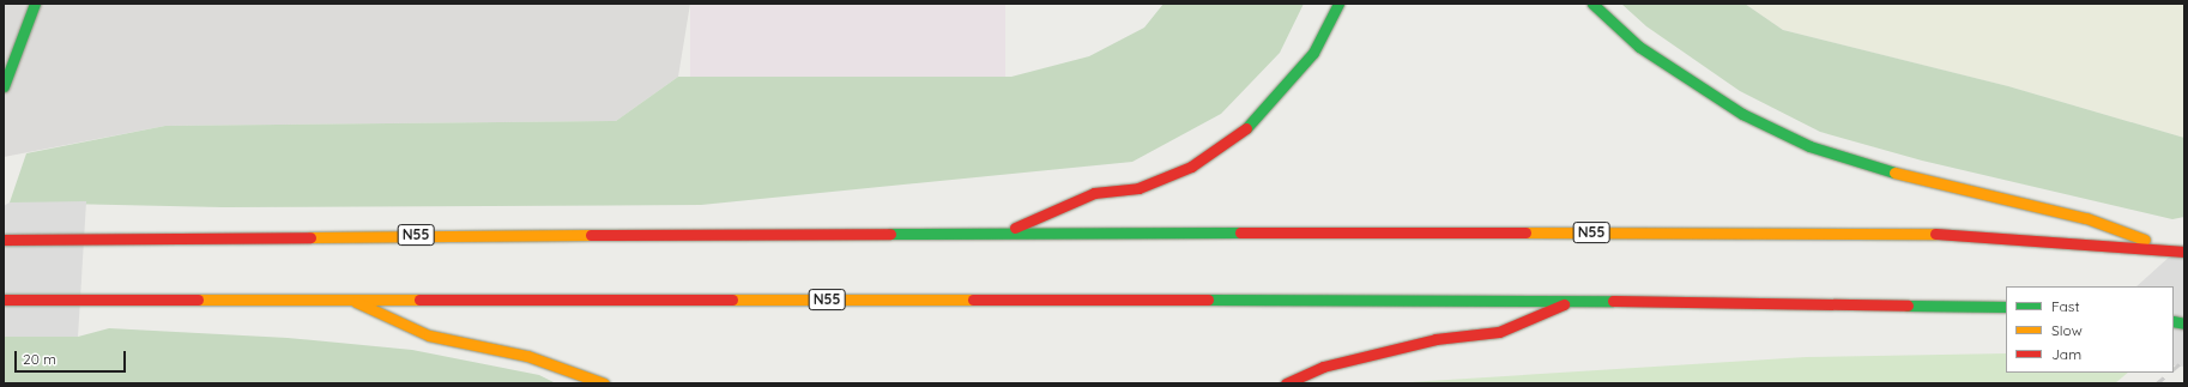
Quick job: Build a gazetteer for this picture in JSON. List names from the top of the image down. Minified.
{"streets":{"main road":["N55"]},"legend":["Fast","Slow","Jam"],"scale_bar":"20 m"}
